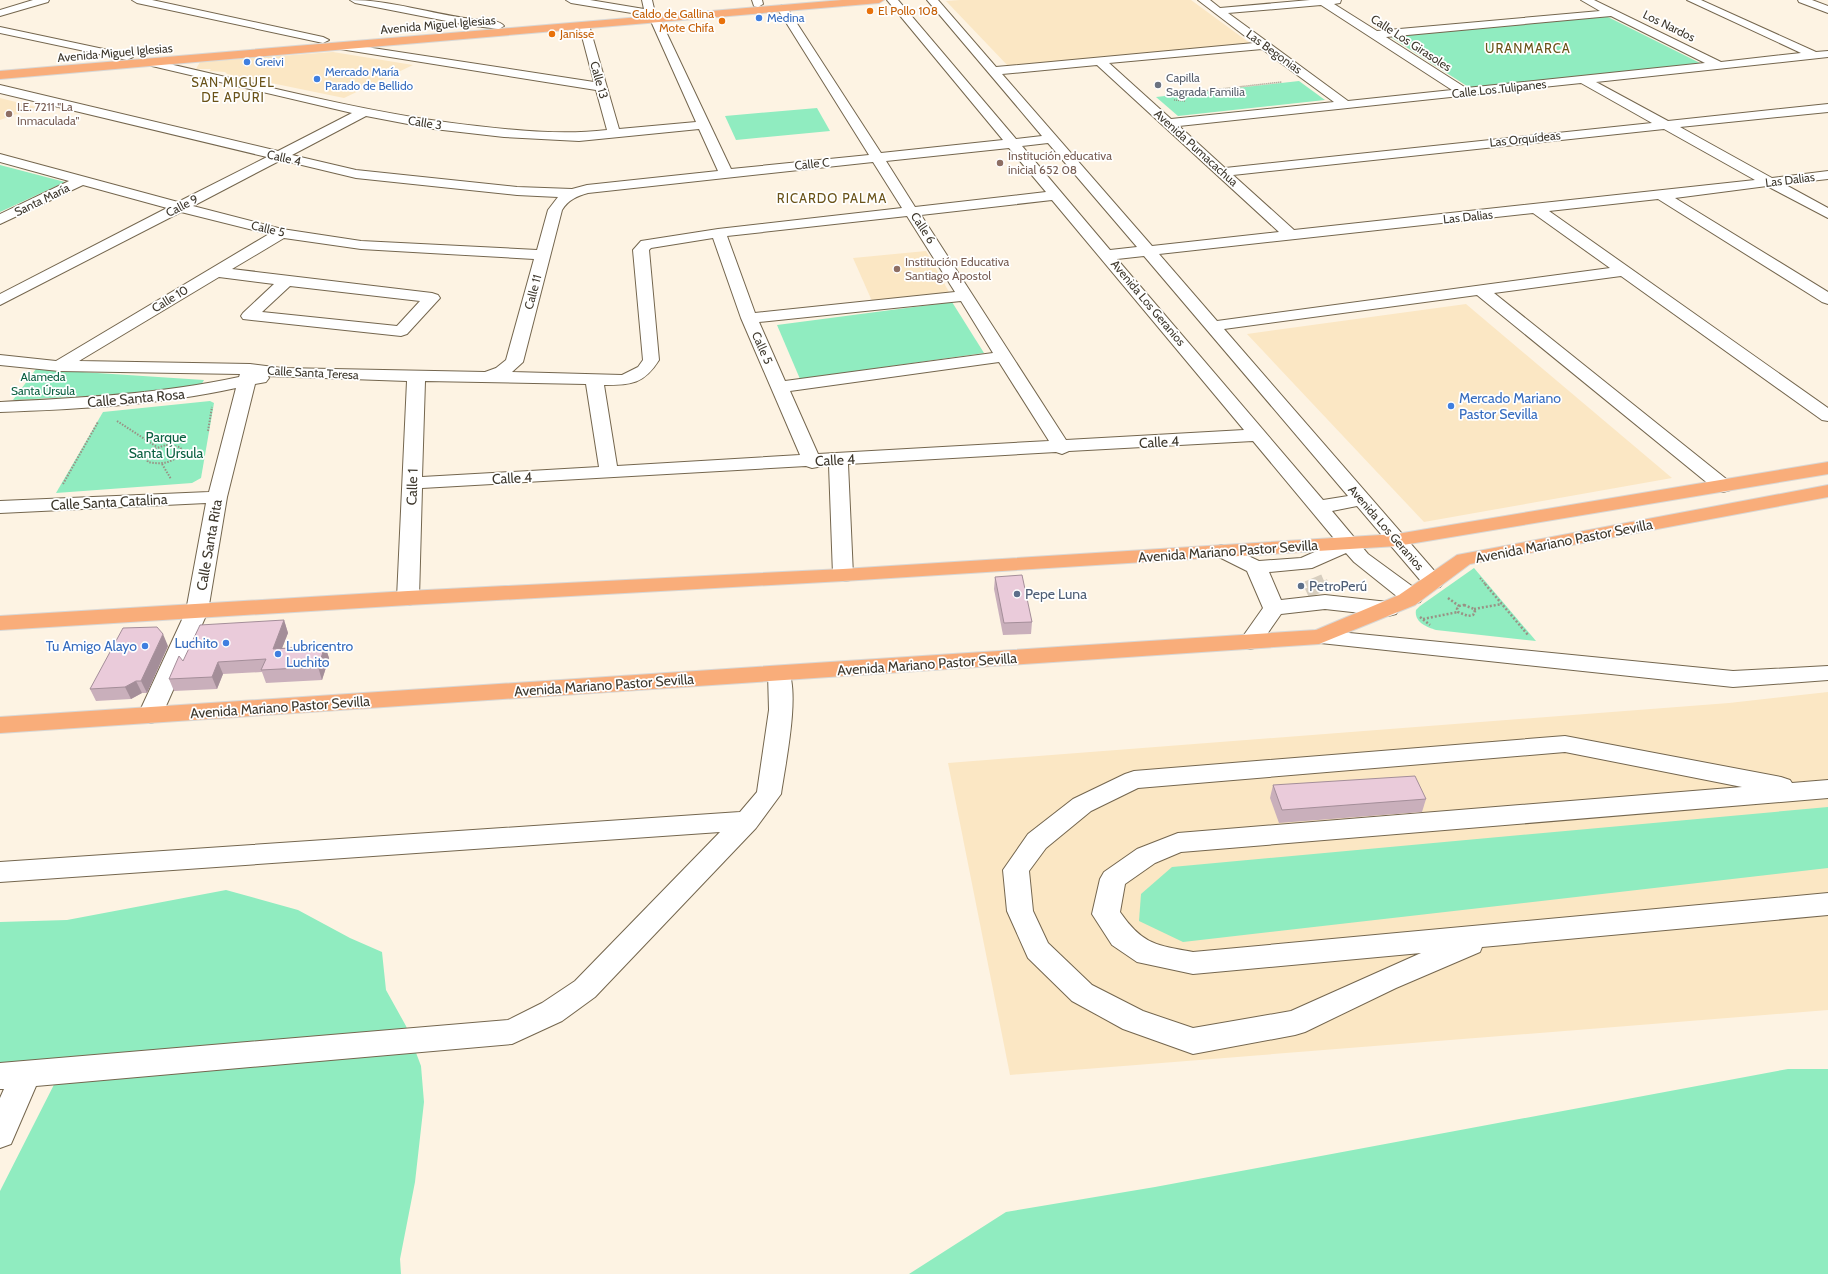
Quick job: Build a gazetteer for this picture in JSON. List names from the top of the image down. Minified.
{"streets":{"main road":["Avenida Miguel Iglesias","Avenida Mariano Pastor Sevilla"],"street":["Los Nardos","Calle Los Girasoles","Las Begonias","Calle 13","Calle Los Tulipanes","Calle 3","Las Orquídeas","Avenida Pumacachua","Calle 4","Calle C","Las Dalias","Santa María","Calle 9","Calle 6","Calle 5","Calle 11","Calle 10","Avenida Los Geranios","Calle Santa Teresa","Calle Santa Rosa","Calle 1","Calle Santa Catalina","Calle Santa Rita"]},"crossings":[["Avenida Miguel Iglesias","Calle 13"],["Avenida Miguel Iglesias","Calle 3"],["Avenida Miguel Iglesias","Calle 6"],["Los Nardos","Calle Los Tulipanes"],["Calle Los Girasoles","Calle Los Tulipanes"],["Las Begonias","Calle Los Tulipanes"],["Calle 13","Calle 3"],["Calle Los Tulipanes","Avenida Pumacachua"],["Calle 3","Calle 9"],["Las Orquídeas","Avenida Pumacachua"],["Avenida Pumacachua","Las Dalias"],["Calle 4","Calle C"],["Calle 4","Calle 9"],["Calle 4","Calle 6"],["Calle 4","Calle 5"],["Calle 4","Calle 11"],["Calle 4","Avenida Los Geranios"],["Calle 4","Calle 1"],["Calle C","Calle 6"],["Calle C","Calle 11"],["Calle C","Avenida Los Geranios"],["Las Dalias","Avenida Los Geranios"],["Santa María","Calle 5"],["Calle 9","Calle 5"],["Calle 5","Calle 11"],["Calle 5","Calle 10"],["Calle 5","Calle Santa Teresa"],["Calle 11","Calle Santa Teresa"],["Calle 10","Calle Santa Teresa"],["Avenida Los Geranios","Avenida Mariano Pastor Sevilla"],["Calle Santa Teresa","Calle Santa Rosa"],["Calle Santa Teresa","Calle 1"],["Calle Santa Teresa","Calle Santa Rita"],["Calle Santa Rosa","Calle Santa Rita"],["Calle 1","Avenida Mariano Pastor Sevilla"],["Calle Santa Catalina","Calle Santa Rita"],["Avenida Mariano Pastor Sevilla","Calle Santa Rita"]],"districts":["URANMARCA","SAN MIGUEL DE APURI","RICARDO PALMA"],"parks":["Alameda Santa Úrsula","Parque Santa Úrsula"],"places":["El Pollo 108","Medina","Caldo de Gallina Mote Chifa","Janisse","Greivi","Mercado María Parado de Bellido","Capilla Sagrada Familia","I.E. 7211 \"La Inmaculada\"","Institución educativa inicial 652 08","Institución Educativa Santiago Apostol","Mercado Mariano Pastor Sevilla","PetroPerú","Pepe Luna","Luchito","Tu Amigo Alayo","Lubricentro Luchito"]}
